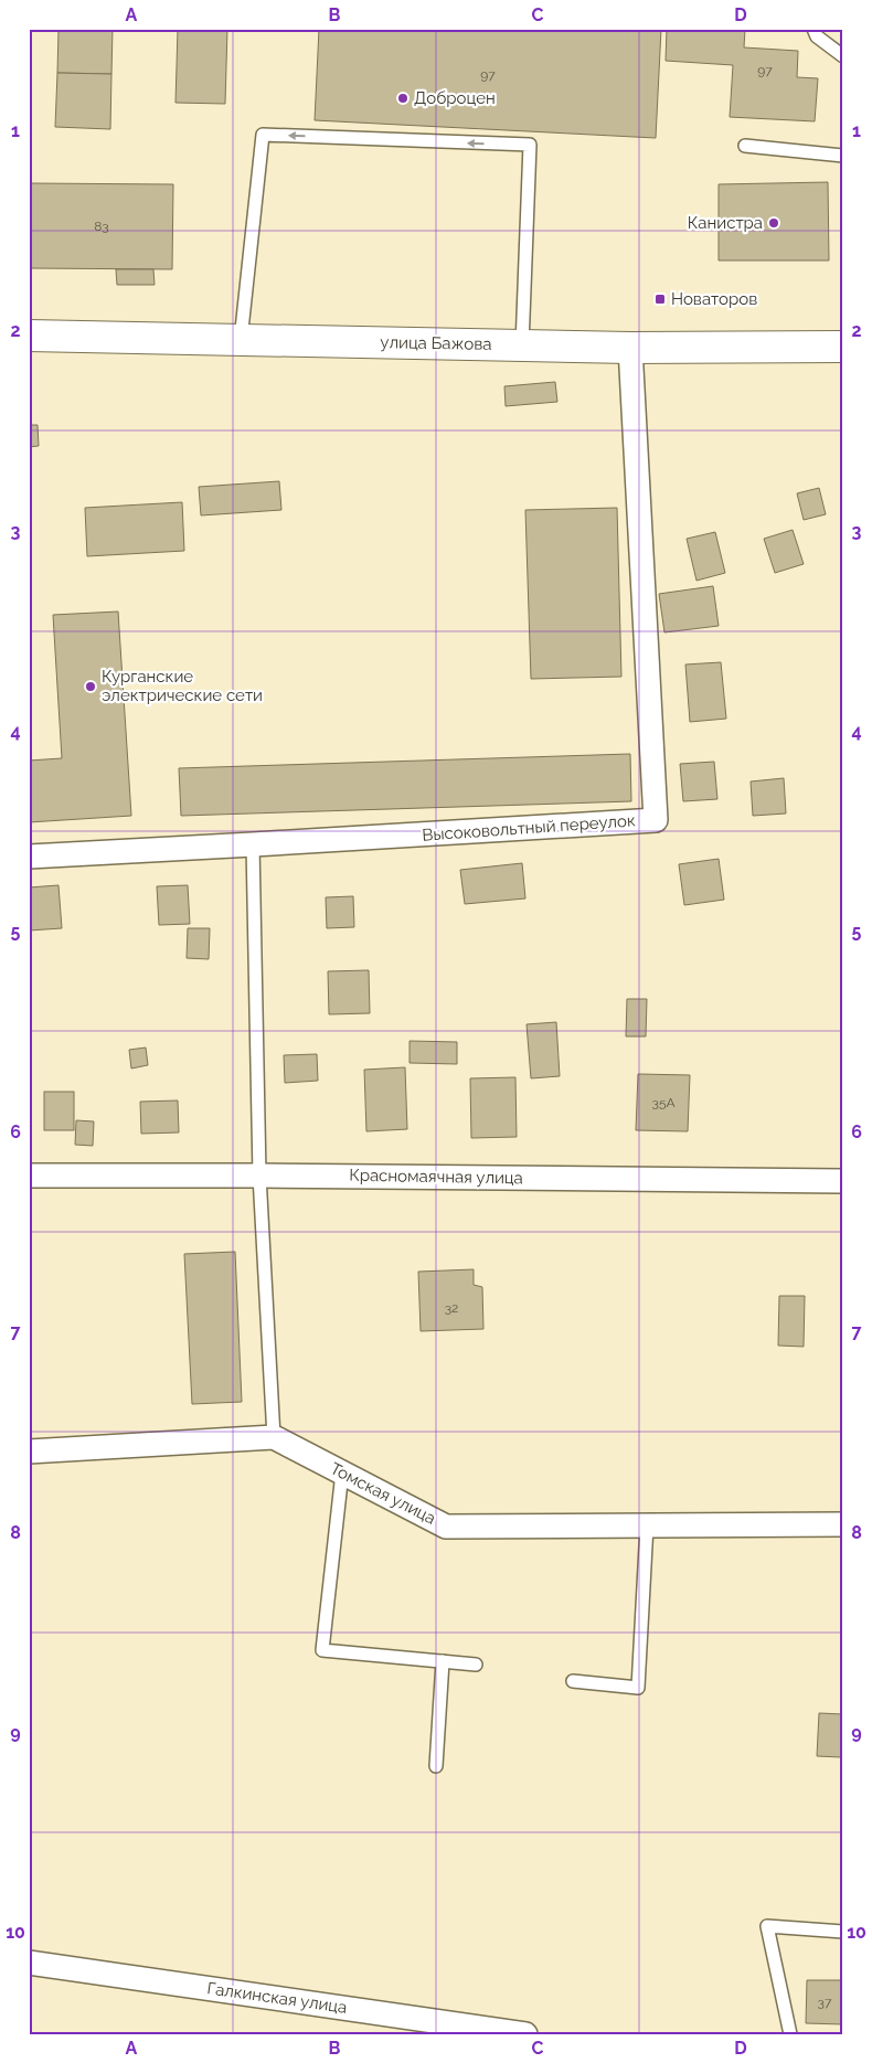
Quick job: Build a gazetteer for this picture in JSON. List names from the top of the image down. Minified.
{"streets":{"main road":["улица Бажова"],"street":["Высоковольтный переулок","Красномаячная улица","Томская улица","Галкинская улица"]},"crossings":[["улица Бажова","Высоковольтный переулок"]],"places":{"other":["Доброцен","Канистра","Курганские электрические сети"],"transit":["Новаторов"]},"house_numbers":["97","97","83","35А","32","37"],"grid":{"columns":["A","B","C","D"],"rows":["1","2","3","4","5","6","7","8","9","10"]}}
